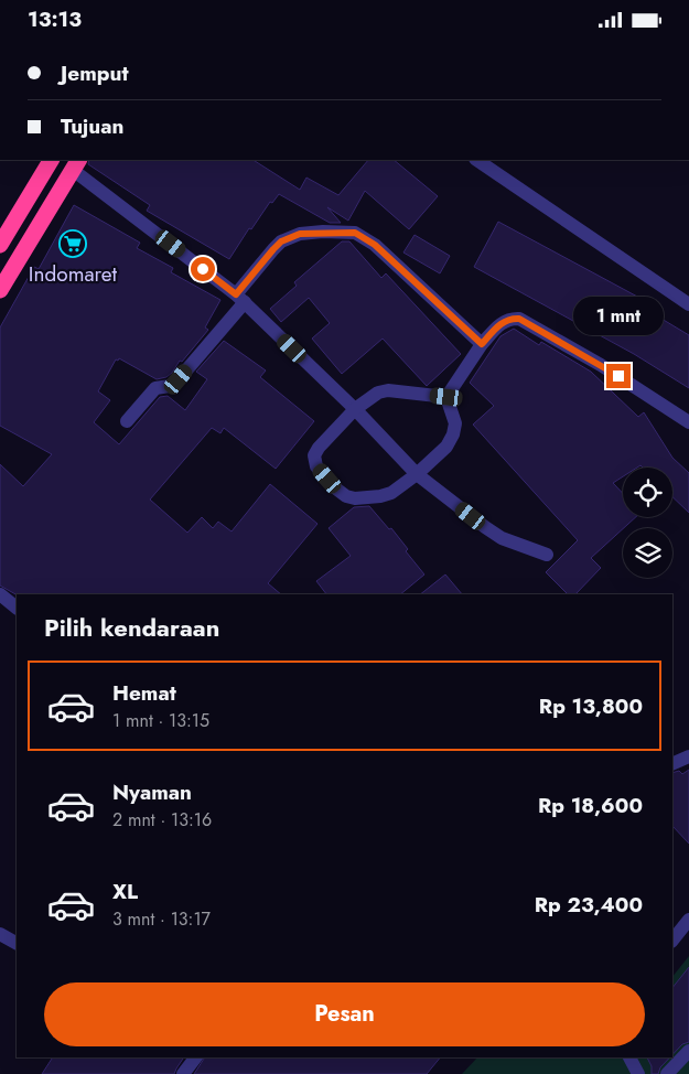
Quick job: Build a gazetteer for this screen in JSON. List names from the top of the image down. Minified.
{"places":{"supermarket":["Indomaret"]},"page":{"status":"13:13","banner":["Jemput","Tujuan"],"bubble":"1 mnt","heading":"Pilih kendaraan","list":[{"name":"Hemat","note":"1 mnt · 13:15","value":"Rp 13,800"},{"name":"Nyaman","note":"2 mnt · 13:16","value":"Rp 18,600"},{"name":"XL","note":"3 mnt · 13:17","value":"Rp 23,400"}],"buttons":"Pesan"}}
